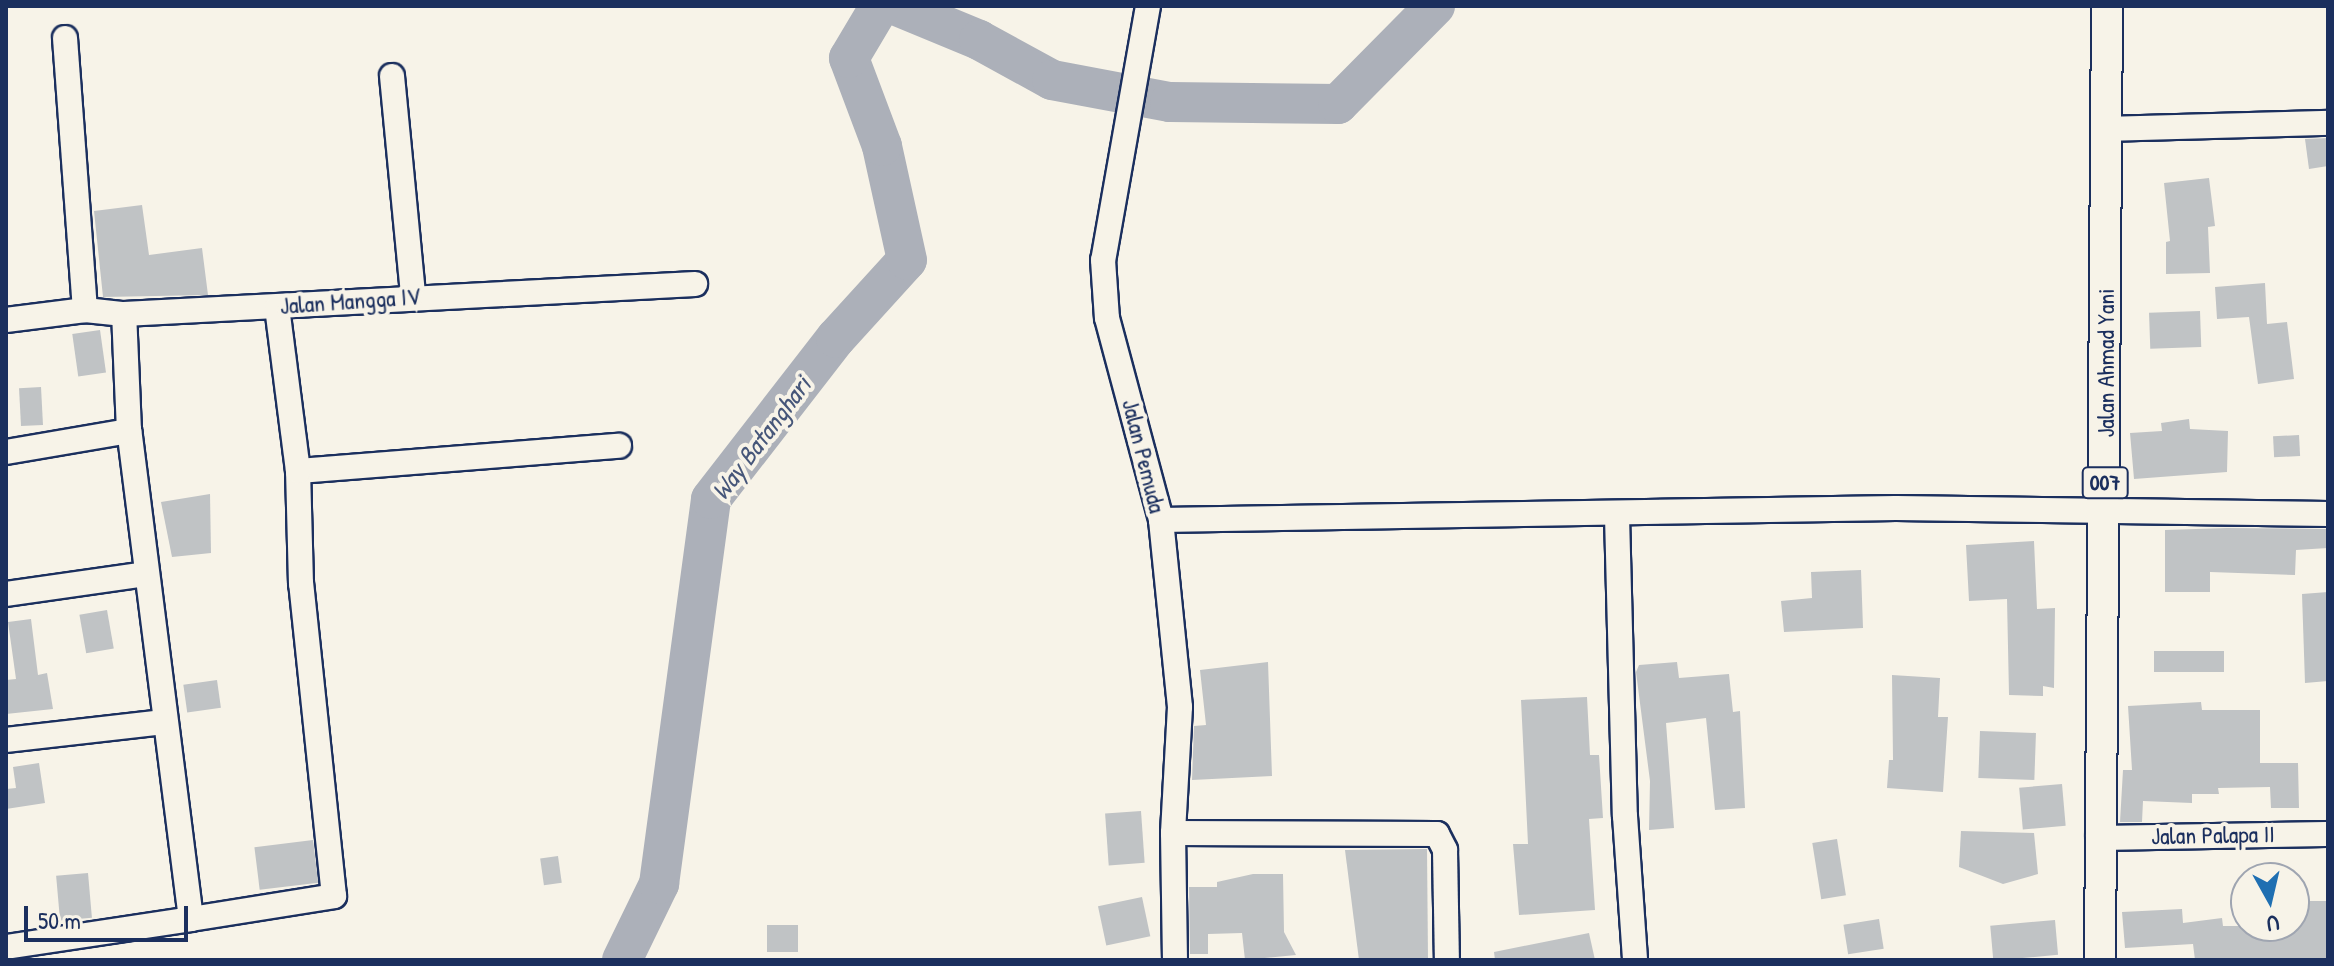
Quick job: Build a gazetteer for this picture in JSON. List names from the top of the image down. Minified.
{"streets":{"main road":["Jalan Ahmad Yani","007"],"street":["Jalan Mangga IV","Jalan Pemuda","Jalan Palapa II"]},"crossings":[["Jalan Ahmad Yani","Jalan Palapa II"]],"water":["Way Batanghari"],"scale_bar":"50 m","north":"bottom"}
